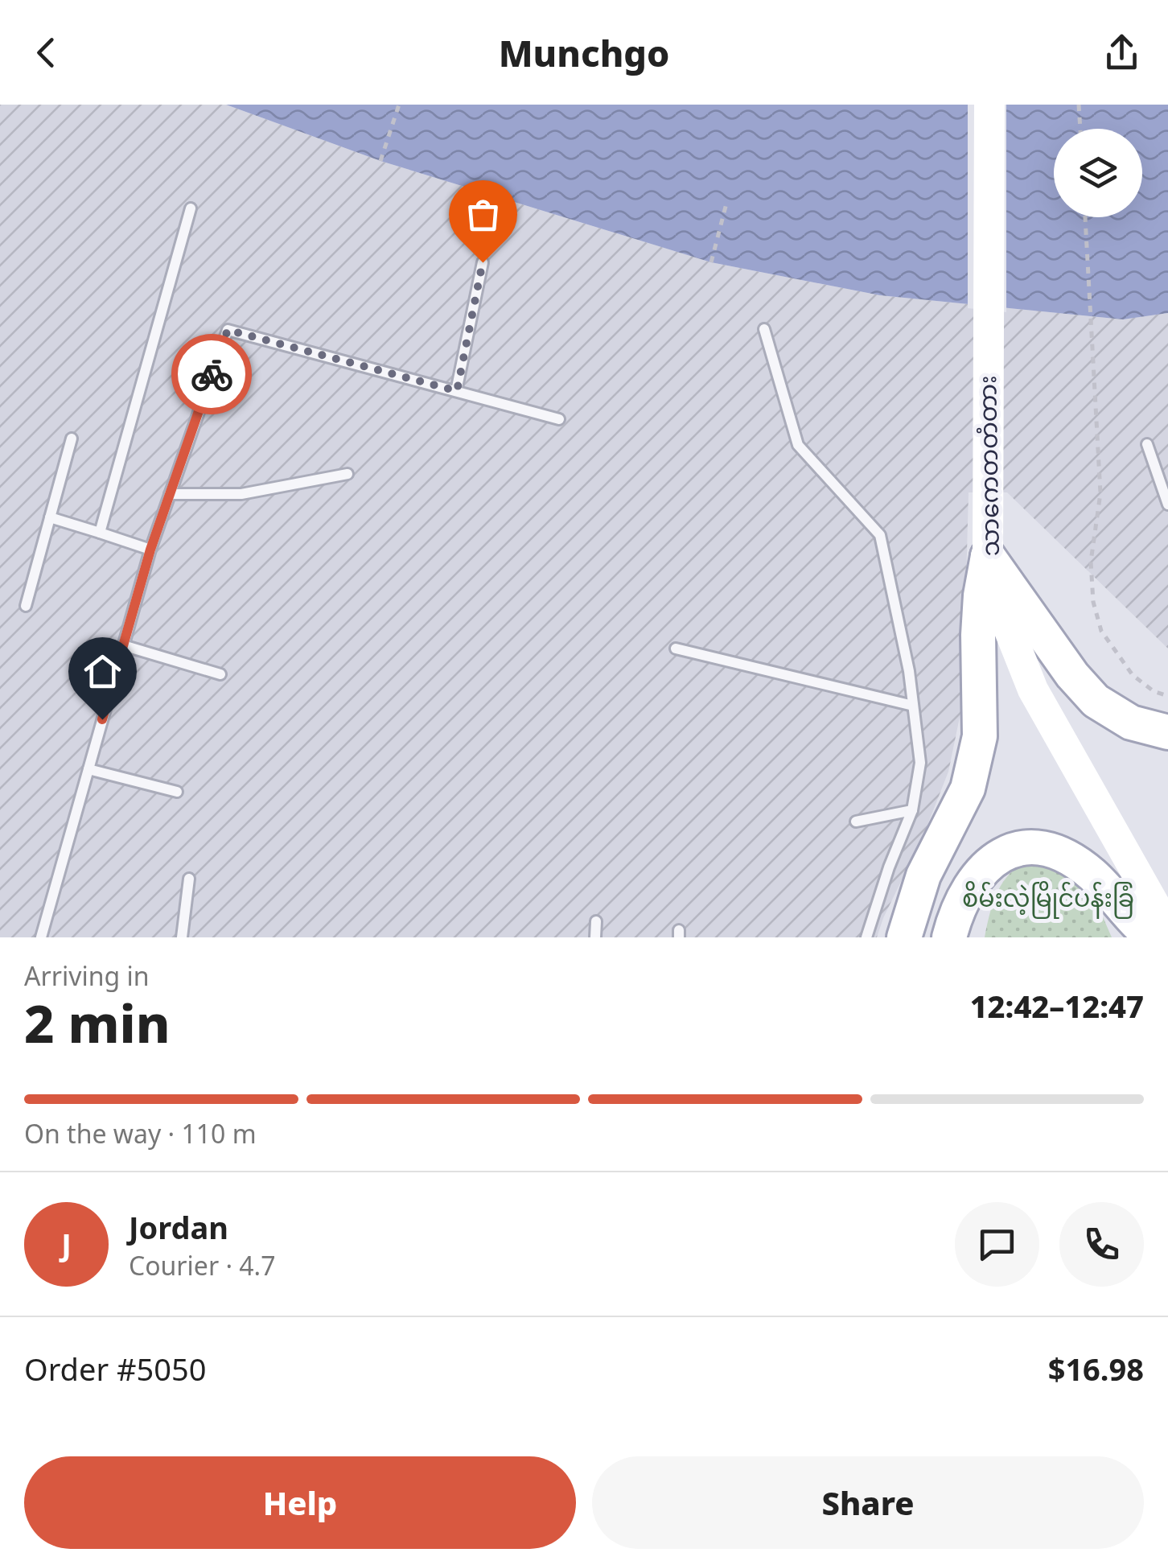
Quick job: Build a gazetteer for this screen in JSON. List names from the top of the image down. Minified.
{"streets":{"main road":["သာကေတတံတား"]},"parks":["စိမ်းလဲ့မြိုင်ပန်းခြံ"],"page":{"header":"Munchgo","heading":["2 min","Arriving in","12:42–12:47"],"panel":["Jordan","Courier · 4.7","Order #5050","$16.98"],"bar":"On the way · 110 m","round":"J","buttons":["Help","Share"]}}
